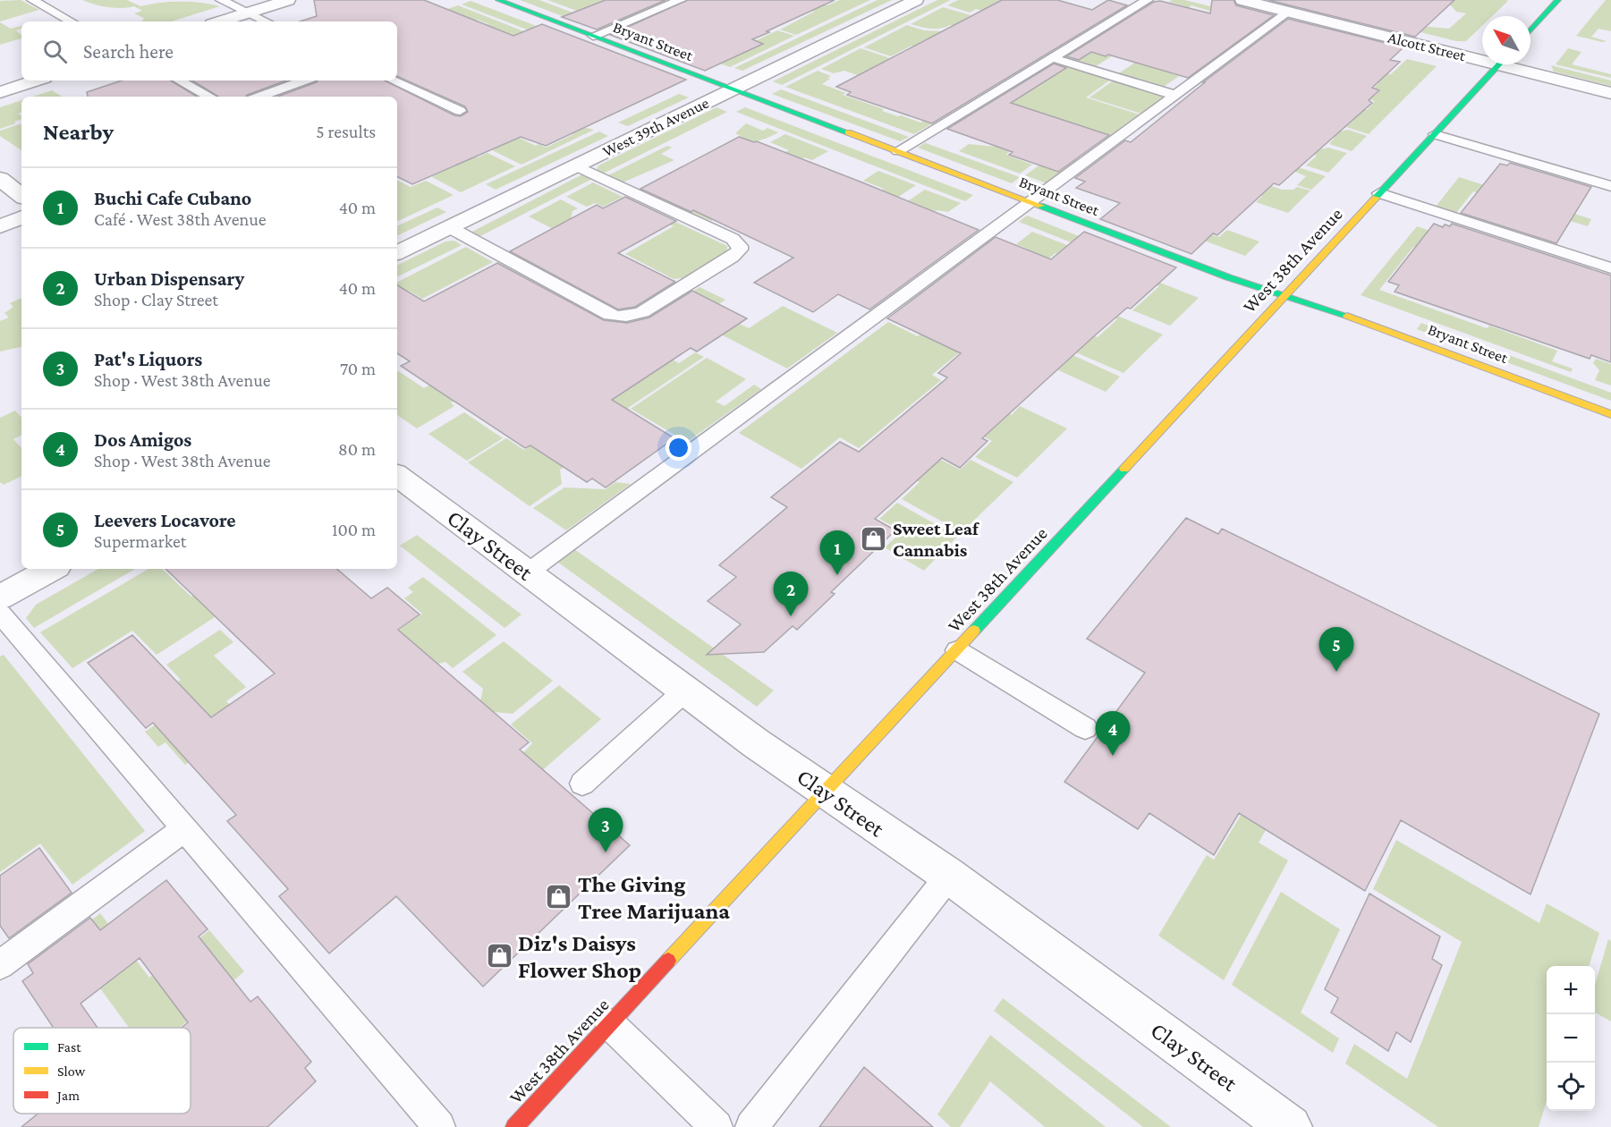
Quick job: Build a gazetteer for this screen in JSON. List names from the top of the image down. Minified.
{"streets":{"main road":["Bryant Street","West 38th Avenue"],"street":["Alcott Street","West 39th Avenue","Clay Street"]},"crossings":[["Bryant Street","West 39th Avenue"],["Bryant Street","West 38th Avenue"],["West 38th Avenue","Clay Street"]],"places":{"shop":["Sweet Leaf Cannabis","The Giving Tree Marijuana","Diz's Daisys Flower Shop"]},"legend":["Fast","Slow","Jam"],"north":"top left","page":{"search":"Search here","heading":["Nearby","5 results"],"list":[{"mark":"1","name":"Buchi Cafe Cubano","note":"Café · West 38th Avenue","value":"40 m"},{"mark":"2","name":"Urban Dispensary","note":"Shop · Clay Street","value":"40 m"},{"mark":"3","name":"Pat's Liquors","note":"Shop · West 38th Avenue","value":"70 m"},{"mark":"4","name":"Dos Amigos","note":"Shop · West 38th Avenue","value":"80 m"},{"mark":"5","name":"Leevers Locavore","note":"Supermarket","value":"100 m"}],"pins":["1","2","5","4","3"],"map_buttons":["+","−"]}}
